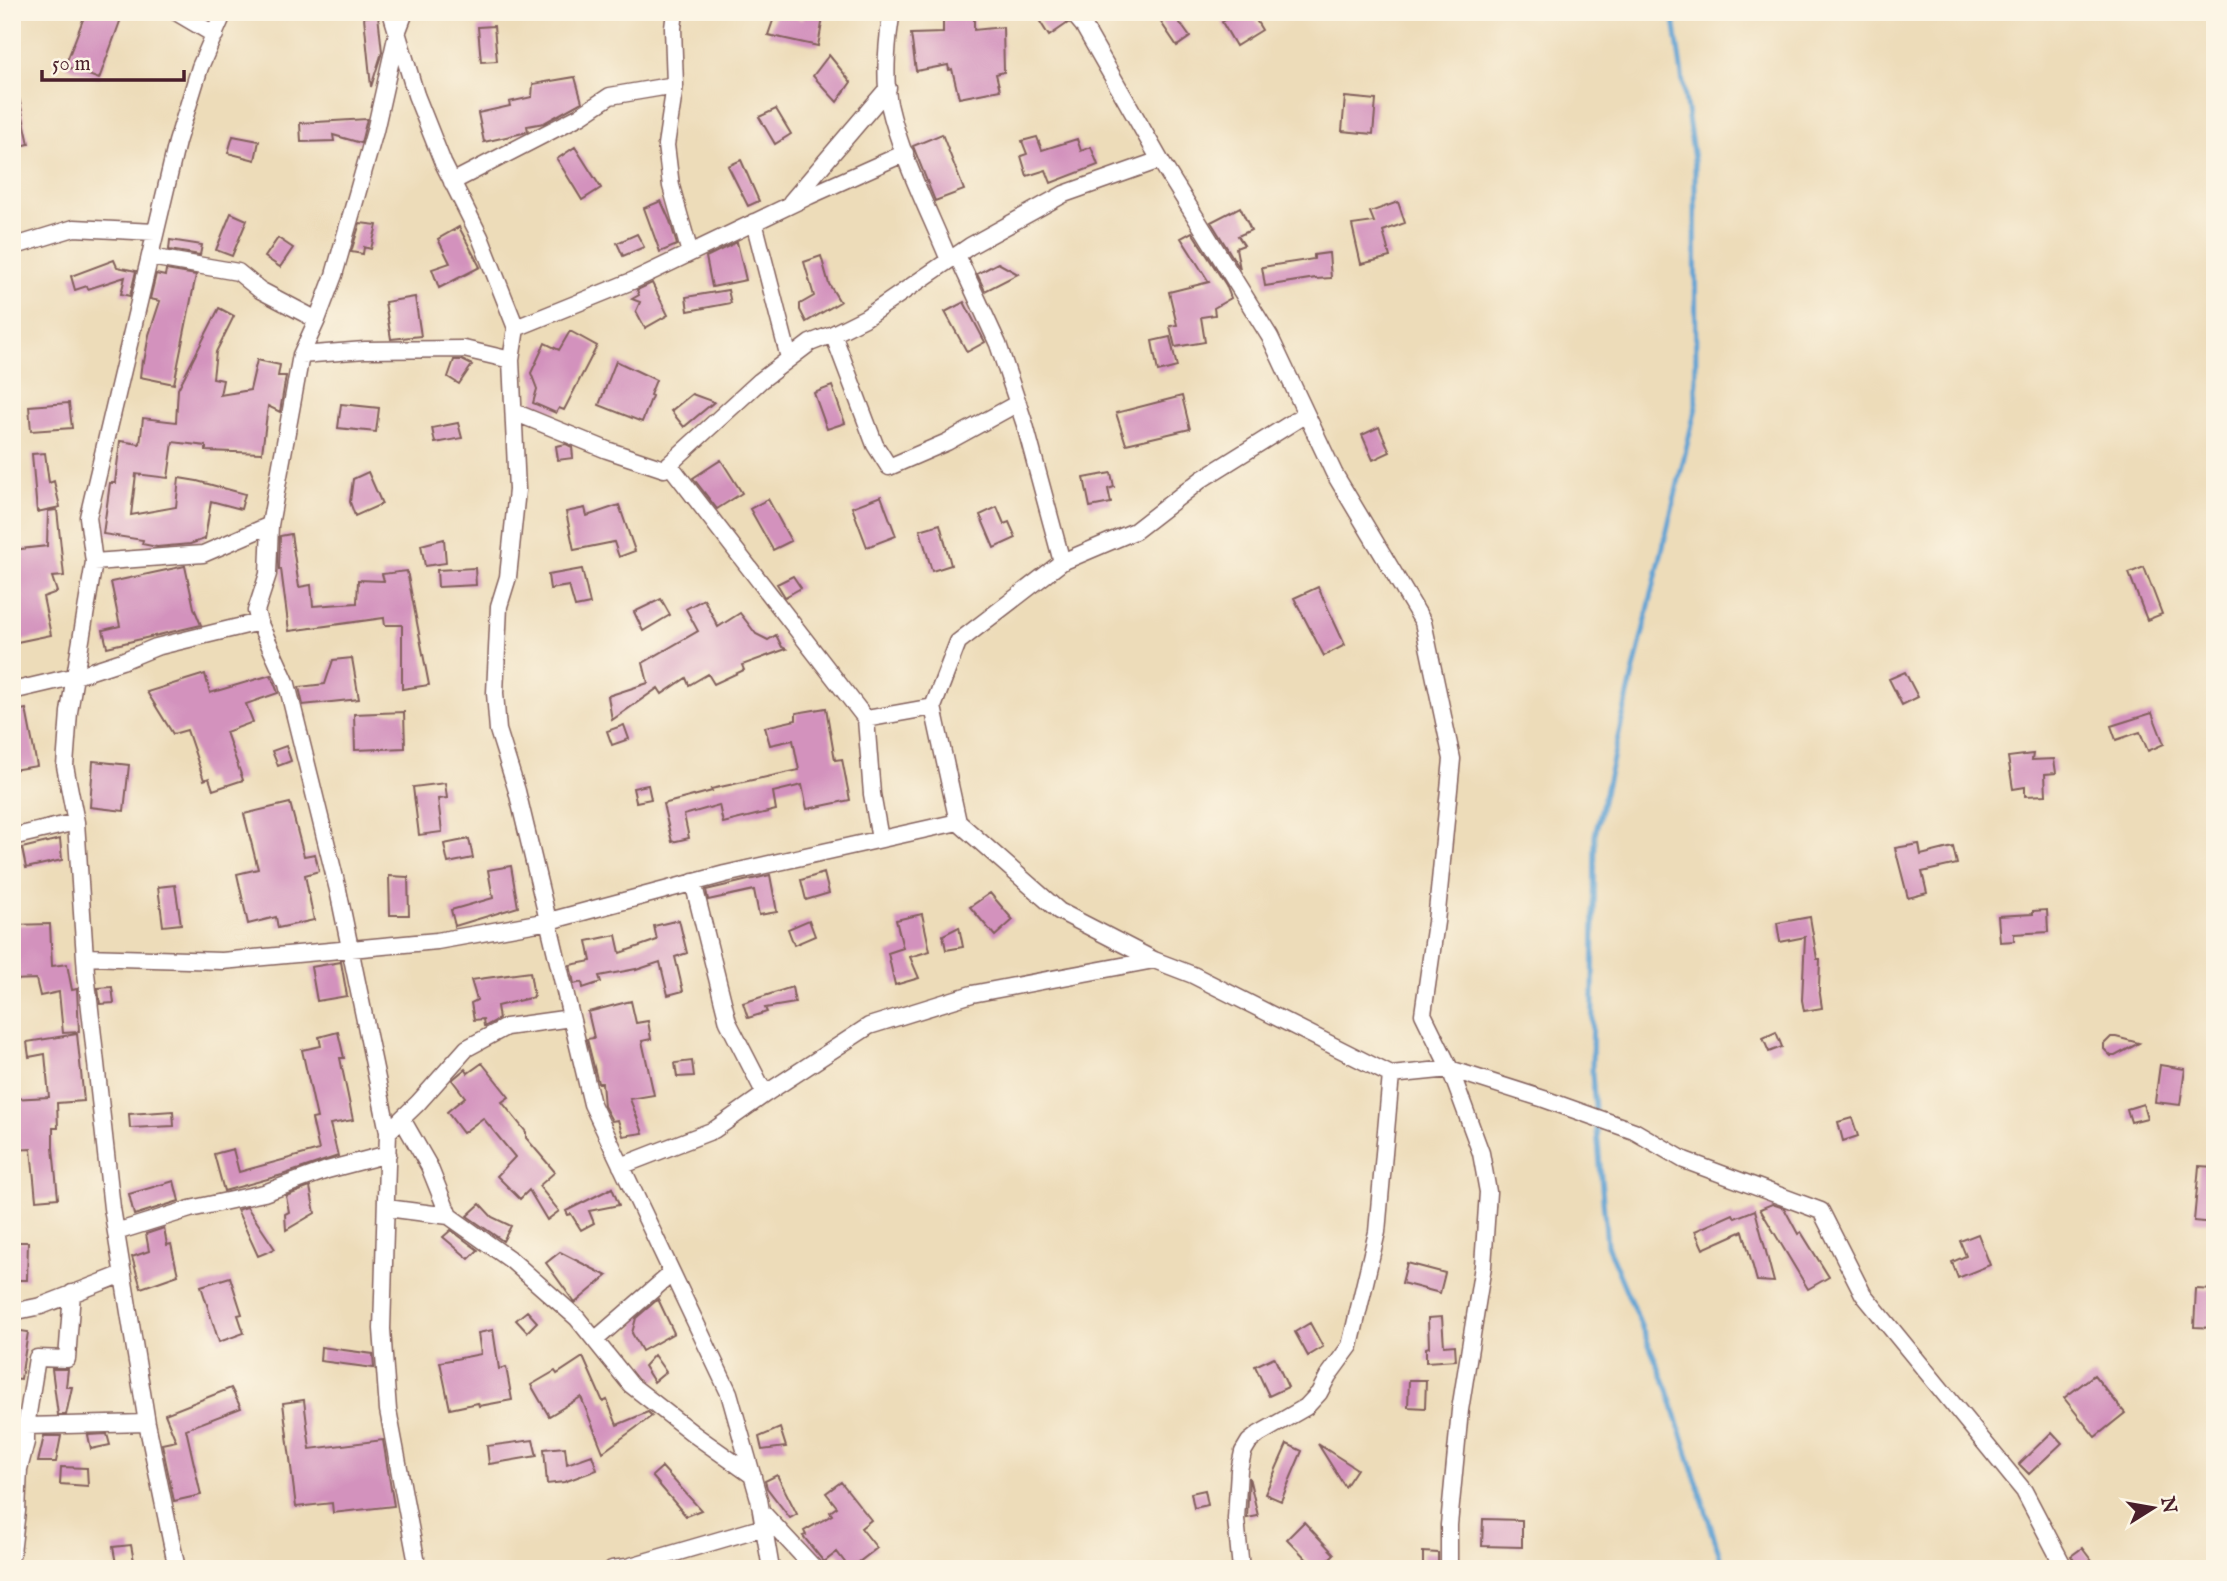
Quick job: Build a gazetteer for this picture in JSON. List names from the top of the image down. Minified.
{"scale_bar":"50 m","north":"right"}
